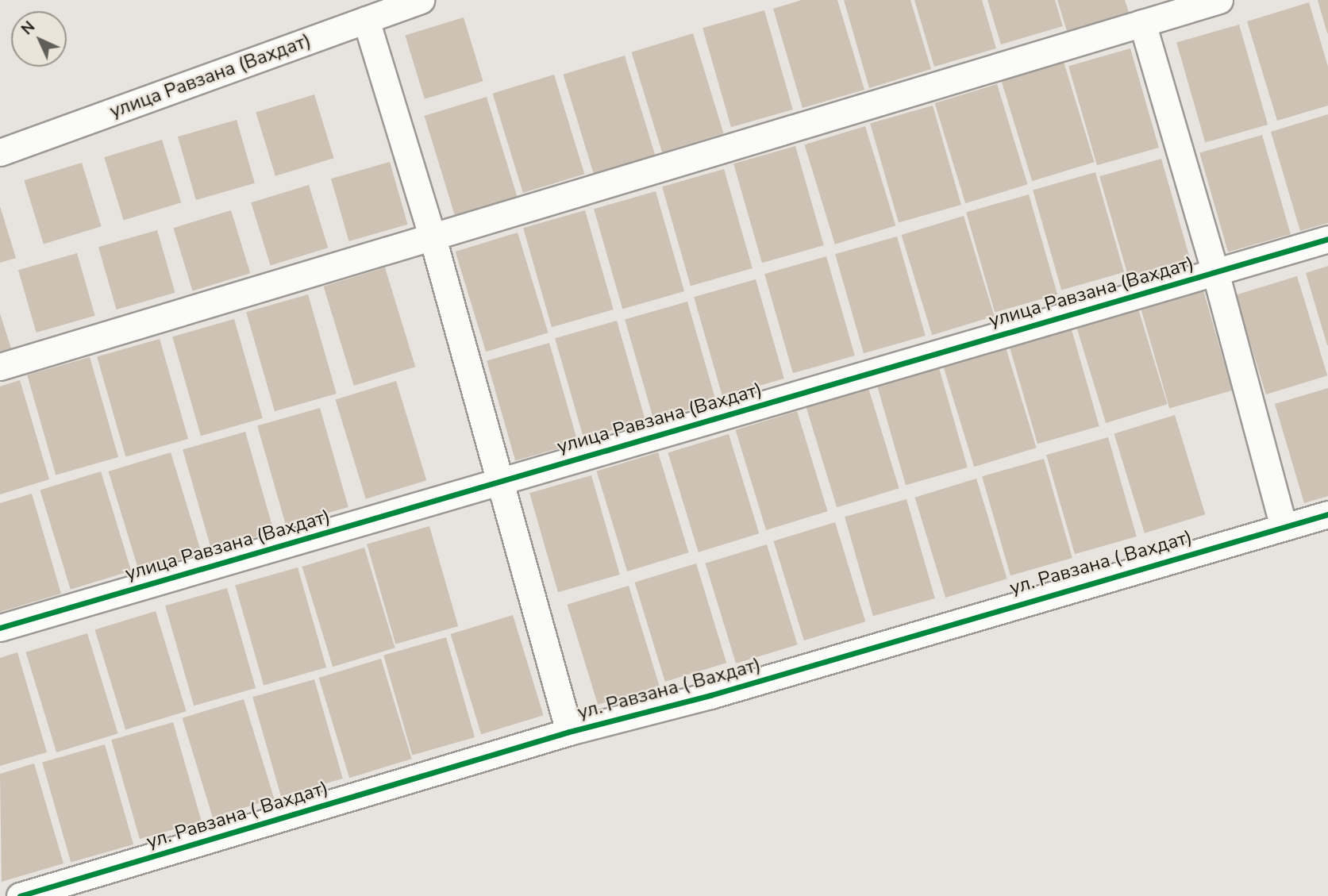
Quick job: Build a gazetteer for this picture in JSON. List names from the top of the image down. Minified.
{"streets":{"street":["улица Равзана (Вахдат)","ул. Равзана ( Вахдат)"]},"north":"top left"}
